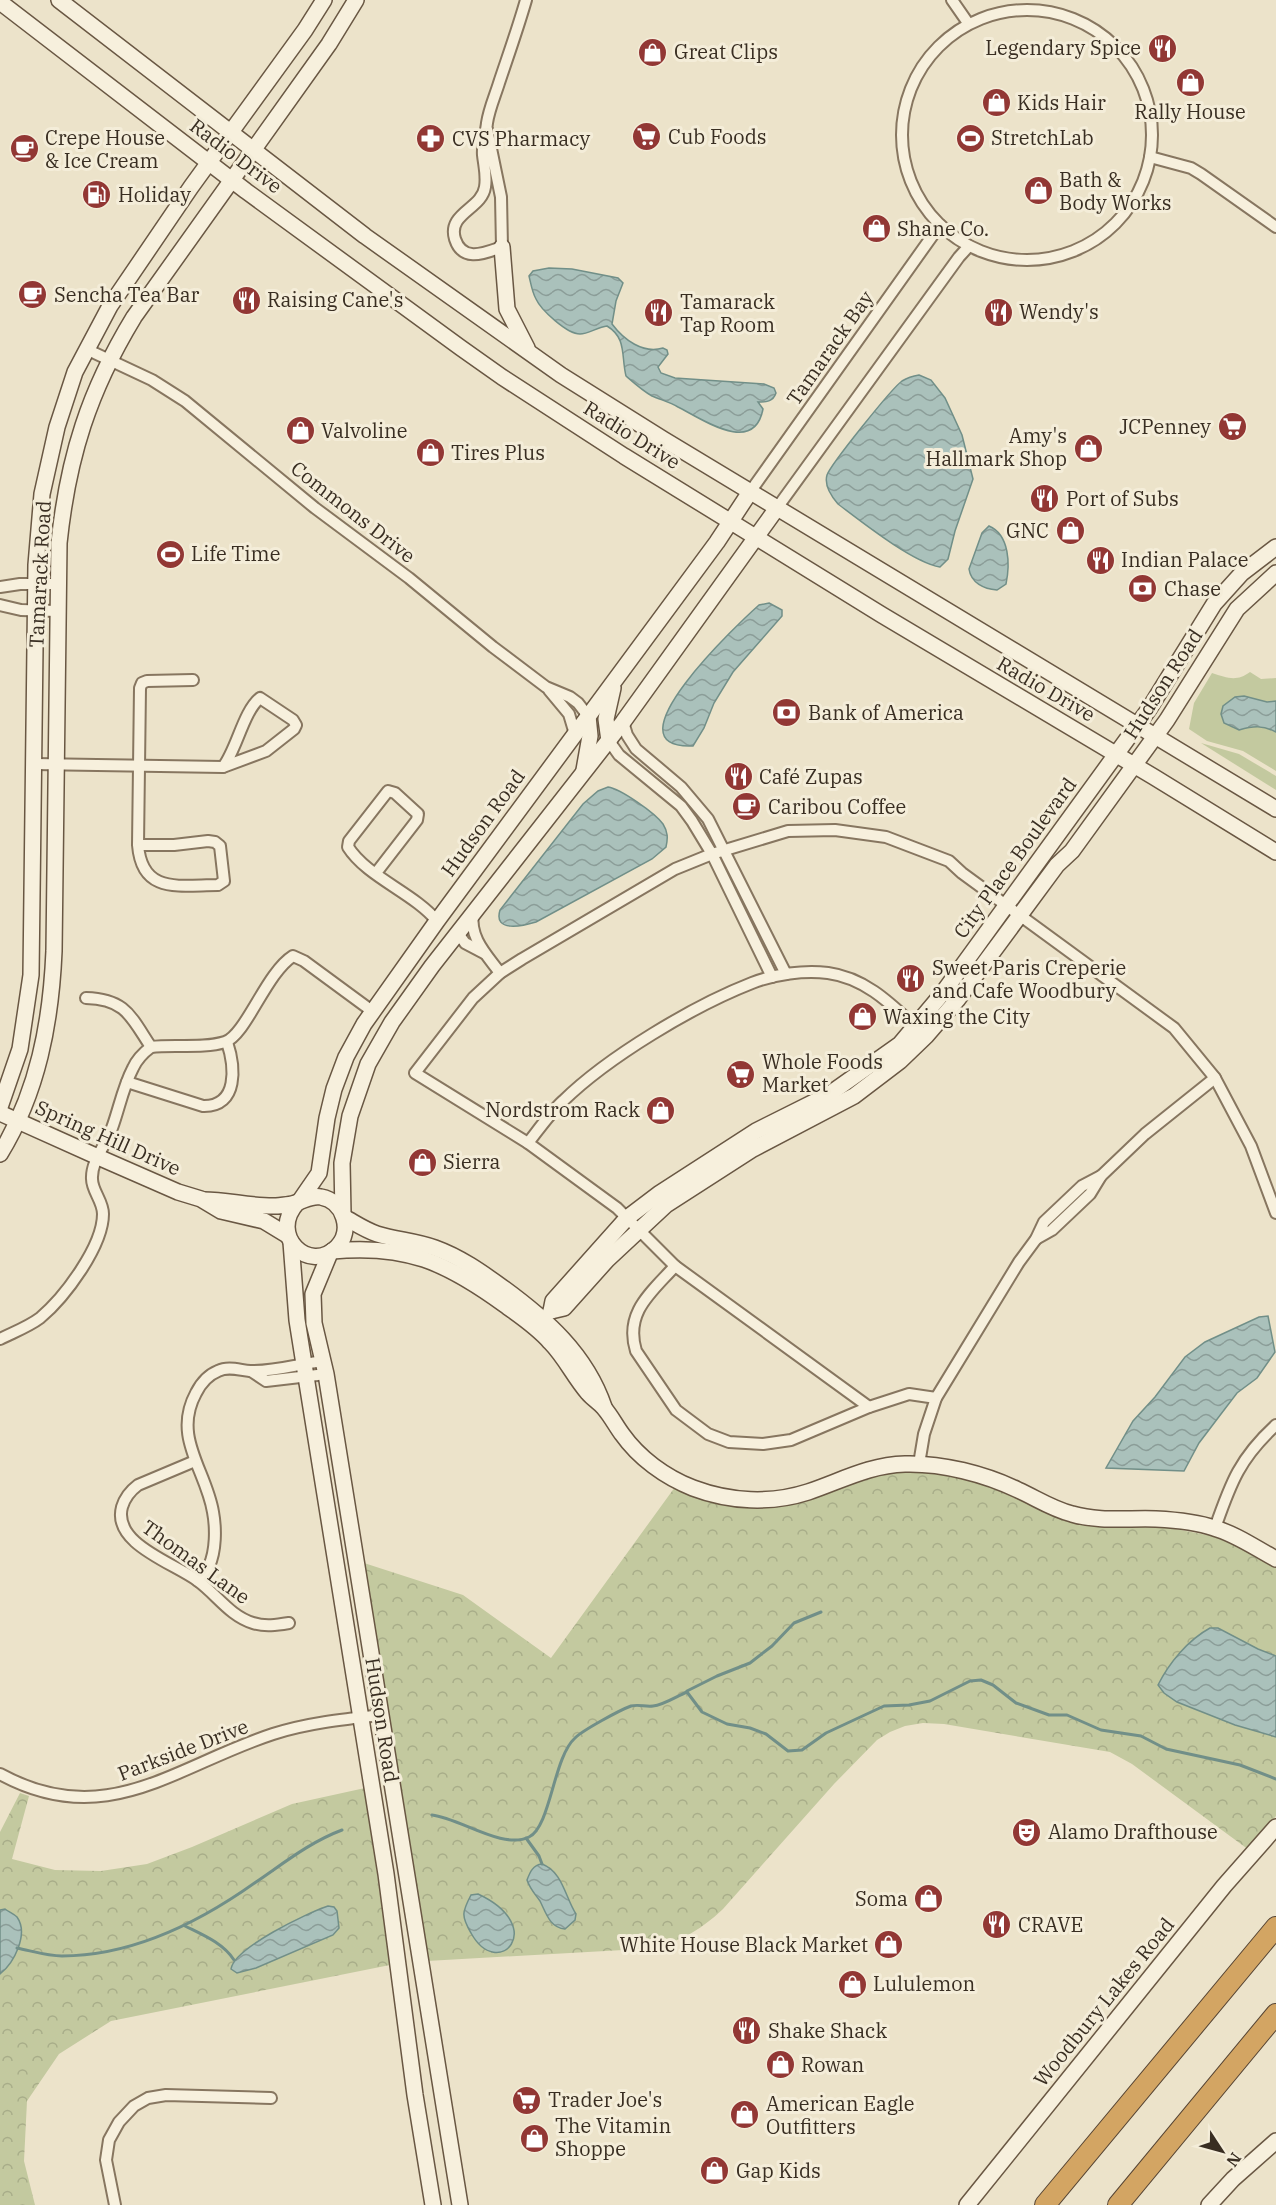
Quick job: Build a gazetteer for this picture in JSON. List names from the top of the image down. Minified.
{"streets":{"street":["Radio Drive","Tamarack Bay","Commons Drive","Tamarack Road","Hudson Road","City Place Boulevard","Spring Hill Drive","Thomas Lane","Parkside Drive","Woodbury Lakes Road"]},"crossings":[["Radio Drive","Tamarack Bay"],["Radio Drive","Tamarack Road"],["Radio Drive","Hudson Road"],["Radio Drive","City Place Boulevard"],["Tamarack Bay","Hudson Road"],["Commons Drive","Tamarack Road"],["Commons Drive","Hudson Road"],["Tamarack Road","Spring Hill Drive"],["Hudson Road","City Place Boulevard"],["Hudson Road","Spring Hill Drive"],["Hudson Road","Parkside Drive"]],"places":{"restaurant":["Legendary Spice","Raising Cane's","Wendy's","Tamarack Tap Room","Port of Subs","Indian Palace","Café Zupas","Sweet Paris Creperie and Cafe Woodbury","CRAVE","Shake Shack"],"shop":["Great Clips","Rally House","Kids Hair","Bath & Body Works","Shane Co.","Valvoline","Amy's Hallmark Shop","Tires Plus","GNC","Waxing the City","Nordstrom Rack","Sierra","Soma","White House Black Market","Lululemon","Rowan","American Eagle Outfitters","The Vitamin Shoppe","Gap Kids"],"supermarket":["Cub Foods","JCPenney","Whole Foods Market","Trader Joe's"],"sports":["StretchLab","Life Time"],"pharmacy":["CVS Pharmacy"],"cafe":["Crepe House & Ice Cream","Sencha Tea Bar","Caribou Coffee"],"fuel station":["Holiday"],"bank":["Chase","Bank of America"],"theatre":["Alamo Drafthouse"]},"north":"bottom right"}
